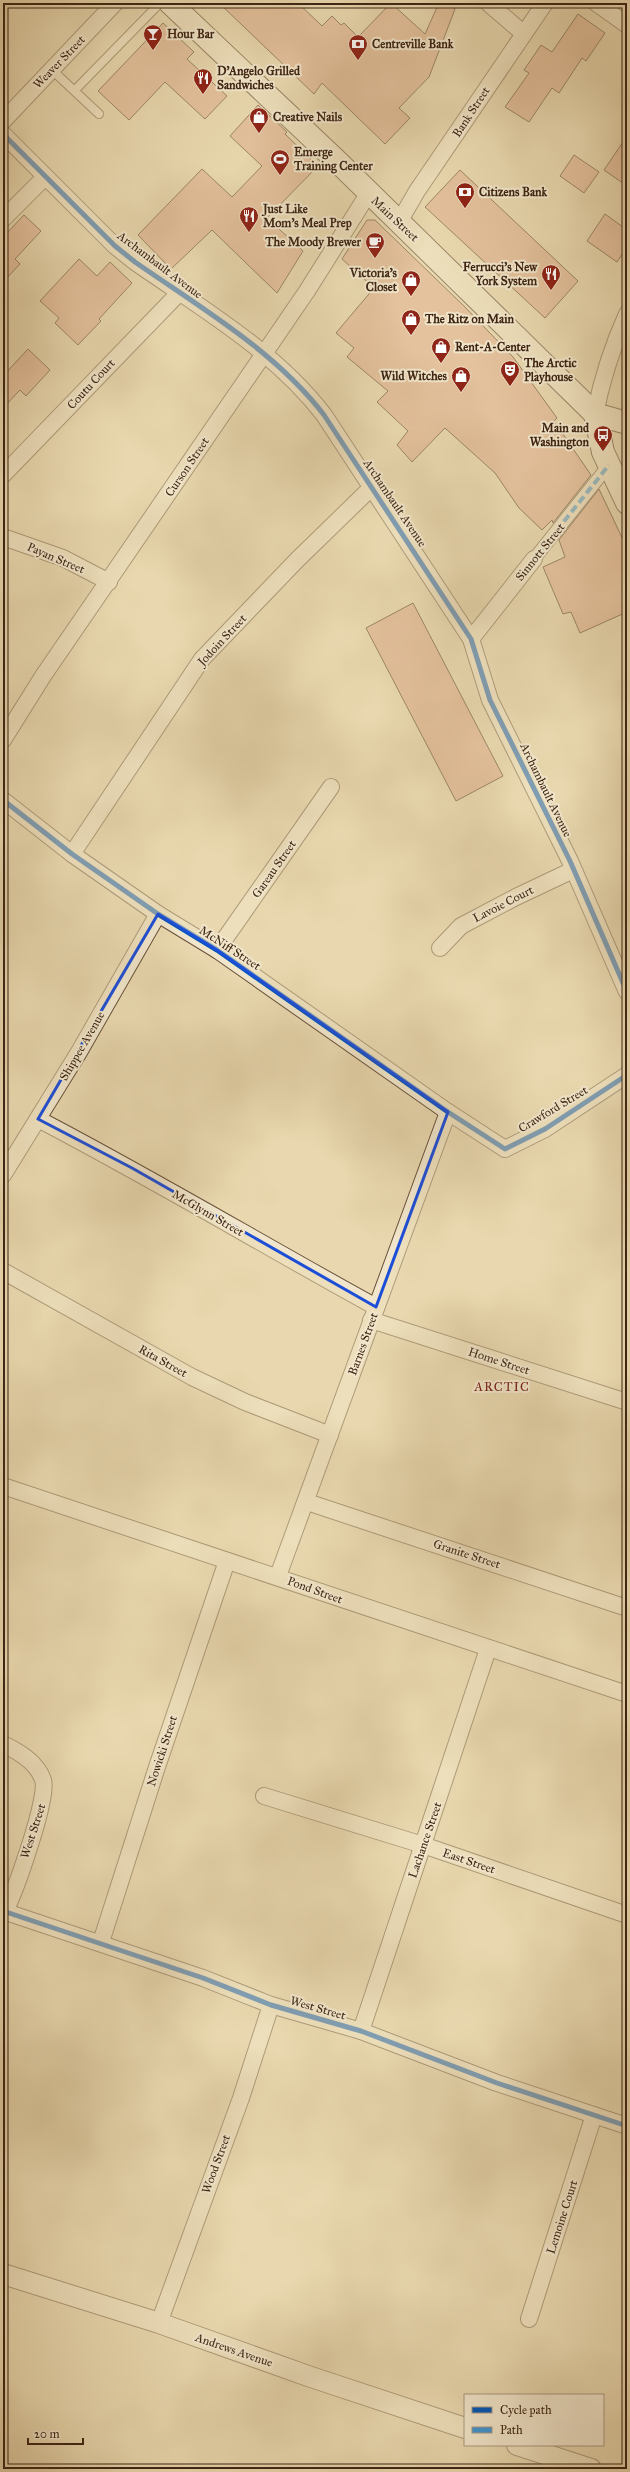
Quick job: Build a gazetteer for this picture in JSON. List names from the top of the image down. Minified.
{"streets":{"main road":["Main Street"],"street":["Weaver Street","Bank Street","Archambault Avenue","Coutu Court","Curson Street","Sinnott Street","Payan Street","Jodoin Street","Gareau Street","Lavoie Court","McNiff Street","Shippee Avenue","Crawford Street","McGlynn Street","Barnes Street","Rita Street","Home Street","Granite Street","Pond Street","Nowicki Street","West Street","Lachance Street","East Street","Wood Street","Lemoine Court","Andrews Avenue"]},"crossings":[["Bank Street","Main Street"],["Main Street","Curson Street"],["Archambault Avenue","Coutu Court"],["Archambault Avenue","Curson Street"],["Archambault Avenue","Sinnott Street"],["Archambault Avenue","Jodoin Street"],["Archambault Avenue","Lavoie Court"],["Curson Street","Payan Street"],["Jodoin Street","McNiff Street"],["Gareau Street","McNiff Street"],["McNiff Street","Shippee Avenue"],["McNiff Street","Crawford Street"],["McNiff Street","Barnes Street"],["Shippee Avenue","McGlynn Street"],["Crawford Street","Barnes Street"],["McGlynn Street","Barnes Street"],["McGlynn Street","Home Street"],["Barnes Street","Rita Street"],["Barnes Street","Home Street"],["Barnes Street","Granite Street"],["Barnes Street","Pond Street"],["Pond Street","Nowicki Street"],["Pond Street","Lachance Street"],["Nowicki Street","West Street"],["West Street","Lachance Street"],["West Street","Wood Street"],["West Street","Lemoine Court"],["Lachance Street","East Street"],["Wood Street","Andrews Avenue"]],"districts":["ARCTIC"],"places":{"bar":["Hour Bar"],"bank":["Centreville Bank","Citizens Bank"],"restaurant":["D'Angelo Grilled Sandwiches","Just Like Mom's Meal Prep","Ferrucci's New York System"],"shop":["Creative Nails","Victoria's Closet","The Ritz on Main","Rent-A-Center","Wild Witches"],"sports":["Emerge Training Center"],"cafe":["The Moody Brewer"],"theatre":["The Arctic Playhouse"],"bus stop":["Main and Washington"]},"legend":["Cycle path","Path"],"scale_bar":"20 m"}
